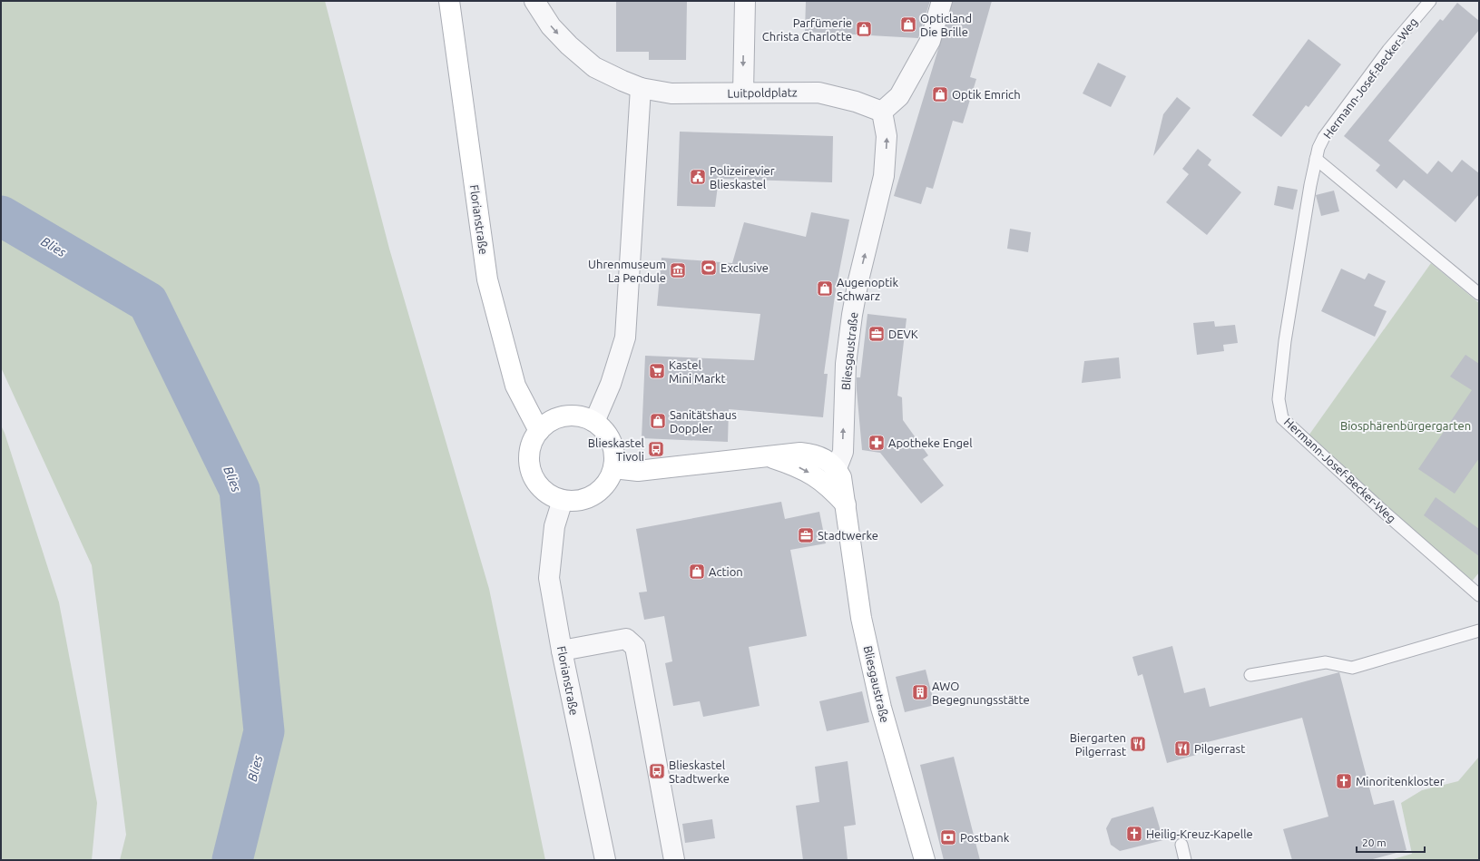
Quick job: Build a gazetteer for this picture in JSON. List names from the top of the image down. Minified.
{"streets":{"main road":["Florianstraße","Bliesgaustraße"],"street":["Luitpoldplatz"],"lane":["Hermann-Josef-Becker-Weg"]},"crossings":[["Luitpoldplatz","Bliesgaustraße"]],"one_way":["Luitpoldplatz","Bliesgaustraße"],"water":["Blies"],"parks":["Biosphärenbürgergarten"],"places":{"shop":["Opticland Die Brille","Parfümerie Christa Charlotte","Optik Emrich","Augenoptik Schwarz","Sanitätshaus Doppler","Action"],"public building":["Polizeirevier Blieskastel"],"sports":["Exclusive"],"museum":["Uhrenmuseum La Pendule"],"office":["DEVK","Stadtwerke"],"supermarket":["Kastel Mini Markt"],"pharmacy":["Apotheke Engel"],"bus stop":["Blieskastel Tivoli","Blieskastel Stadtwerke"],"building":["AWO Begegnungsstätte"],"restaurant":["Biergarten Pilgerrast","Pilgerrast"],"church":["Minoritenkloster","Heilig-Kreuz-Kapelle"],"bank":["Postbank"]},"scale_bar":"20 m"}
